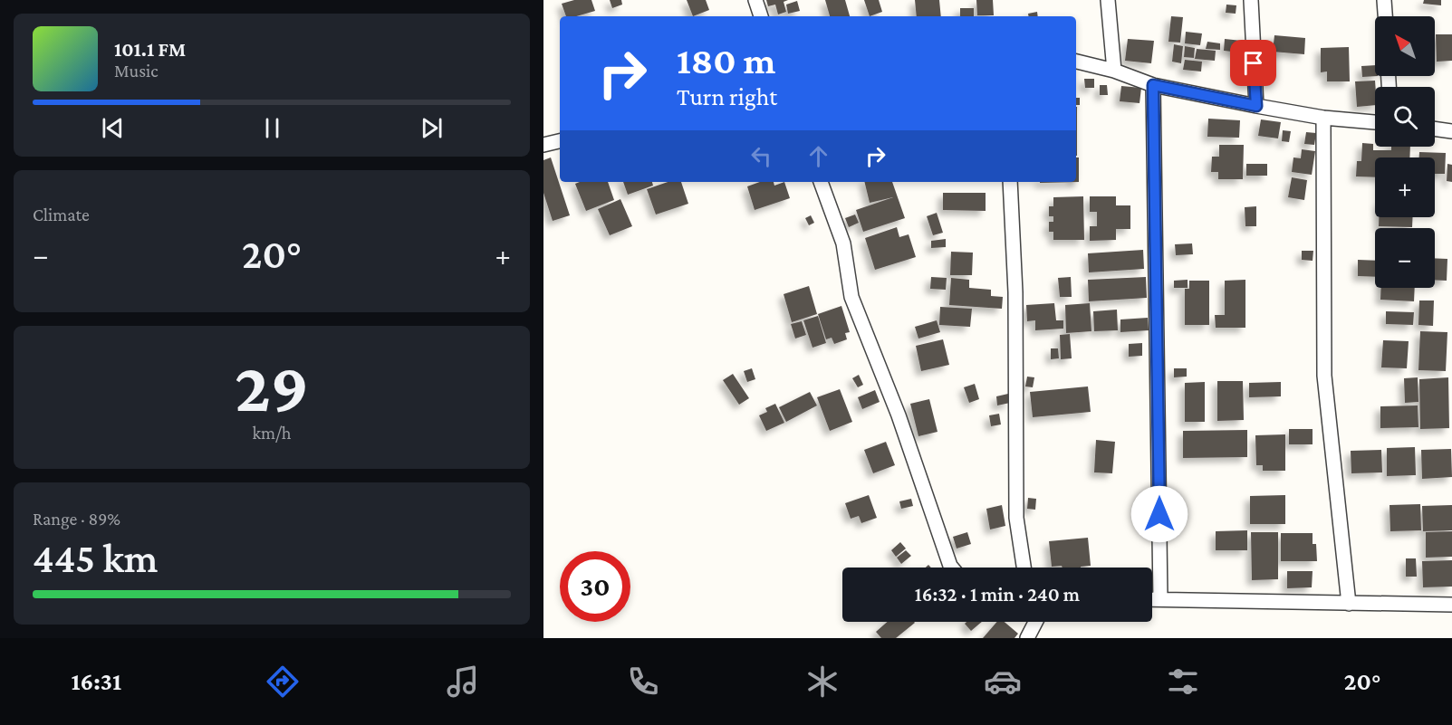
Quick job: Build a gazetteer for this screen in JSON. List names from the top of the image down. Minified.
{"north":"top left","page":{"map_buttons":["+","−"],"turn":["180 m","Turn right"],"song":["101.1 FM","Music"],"tile":["Climate",["29","km/h"],["Range · 89%","445 km"]],"heat":["−","20°","+"],"limit":"30","trip":"16:32 · 1 min · 240 m","tabs":["16:31","20°"]}}
